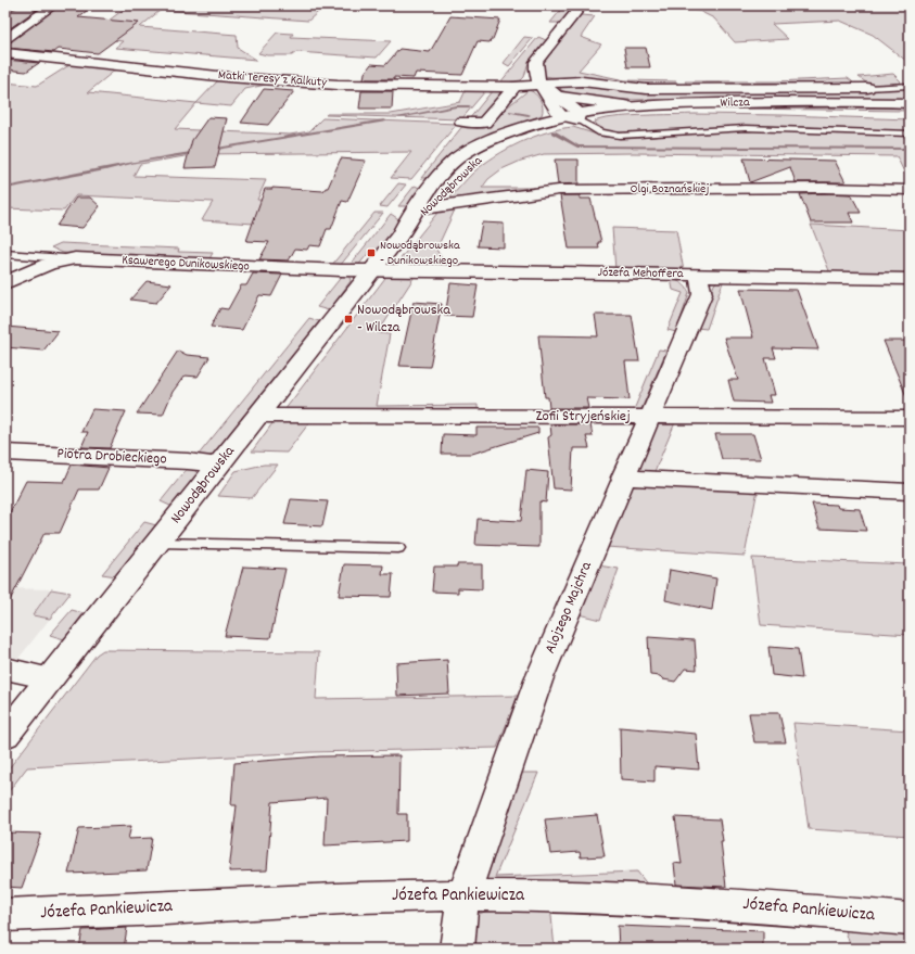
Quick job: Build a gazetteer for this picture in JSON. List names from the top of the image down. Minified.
{"streets":{"street":["Matki Teresy z Kalkuty","Wilcza","Nowodąbrowska","Olgi Boznańskiej","Ksawerego Dunikowskiego","Józefa Mehoffera","Zofii Stryjeńskiej","Piotra Drobieckiego","Alojzego Majchra","Józefa Pankiewicza"]},"crossings":[["Wilcza","Nowodąbrowska"],["Nowodąbrowska","Olgi Boznańskiej"],["Nowodąbrowska","Ksawerego Dunikowskiego"],["Nowodąbrowska","Józefa Mehoffera"],["Nowodąbrowska","Zofii Stryjeńskiej"],["Nowodąbrowska","Piotra Drobieckiego"],["Ksawerego Dunikowskiego","Józefa Mehoffera"],["Józefa Mehoffera","Alojzego Majchra"],["Zofii Stryjeńskiej","Alojzego Majchra"],["Alojzego Majchra","Józefa Pankiewicza"]],"places":{"transit":["Nowodąbrowska - Dunikowskiego","Nowodąbrowska - Wilcza"]}}
